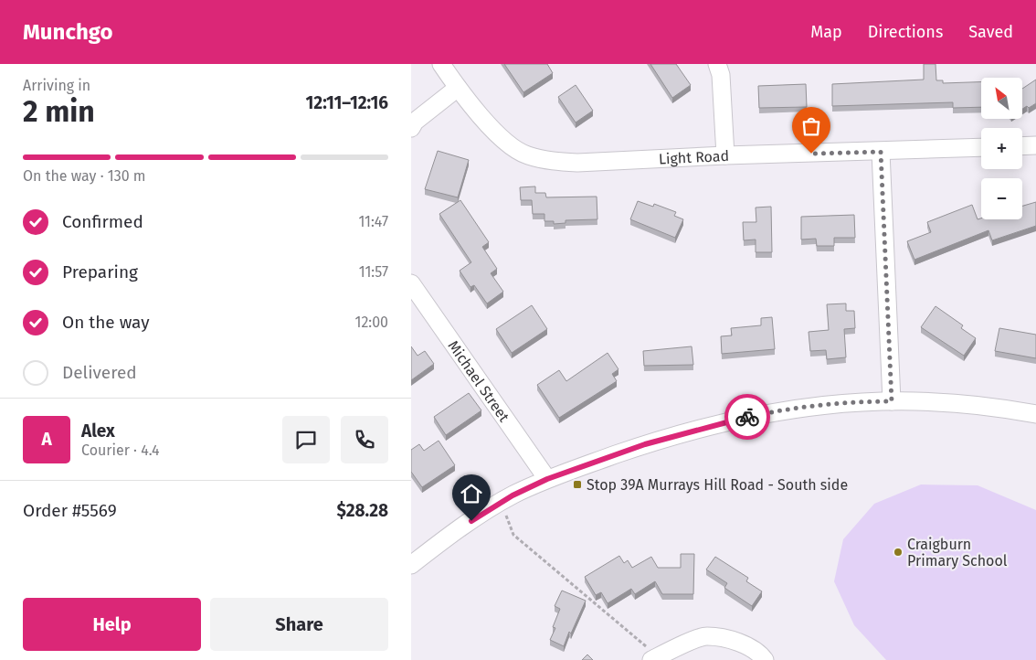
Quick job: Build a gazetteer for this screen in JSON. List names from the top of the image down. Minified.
{"streets":{"street":["Light Road","Michael Street"]},"places":{"transit":["Stop 39A Murrays Hill Road - South side"],"other":["Craigburn Primary School"]},"north":"top left","page":{"header":"Munchgo","nav":["Map","Directions","Saved"],"heading":["2 min","Arriving in","12:11–12:16"],"panel":["Alex","Courier · 4.4","Order #5569","$28.28"],"map_buttons":["+","−"],"bar":"On the way · 130 m","list":[["Confirmed","11:47"],["Preparing","11:57"],["On the way","12:00"],"Delivered"],"round":"A","buttons":["Help","Share"]}}
